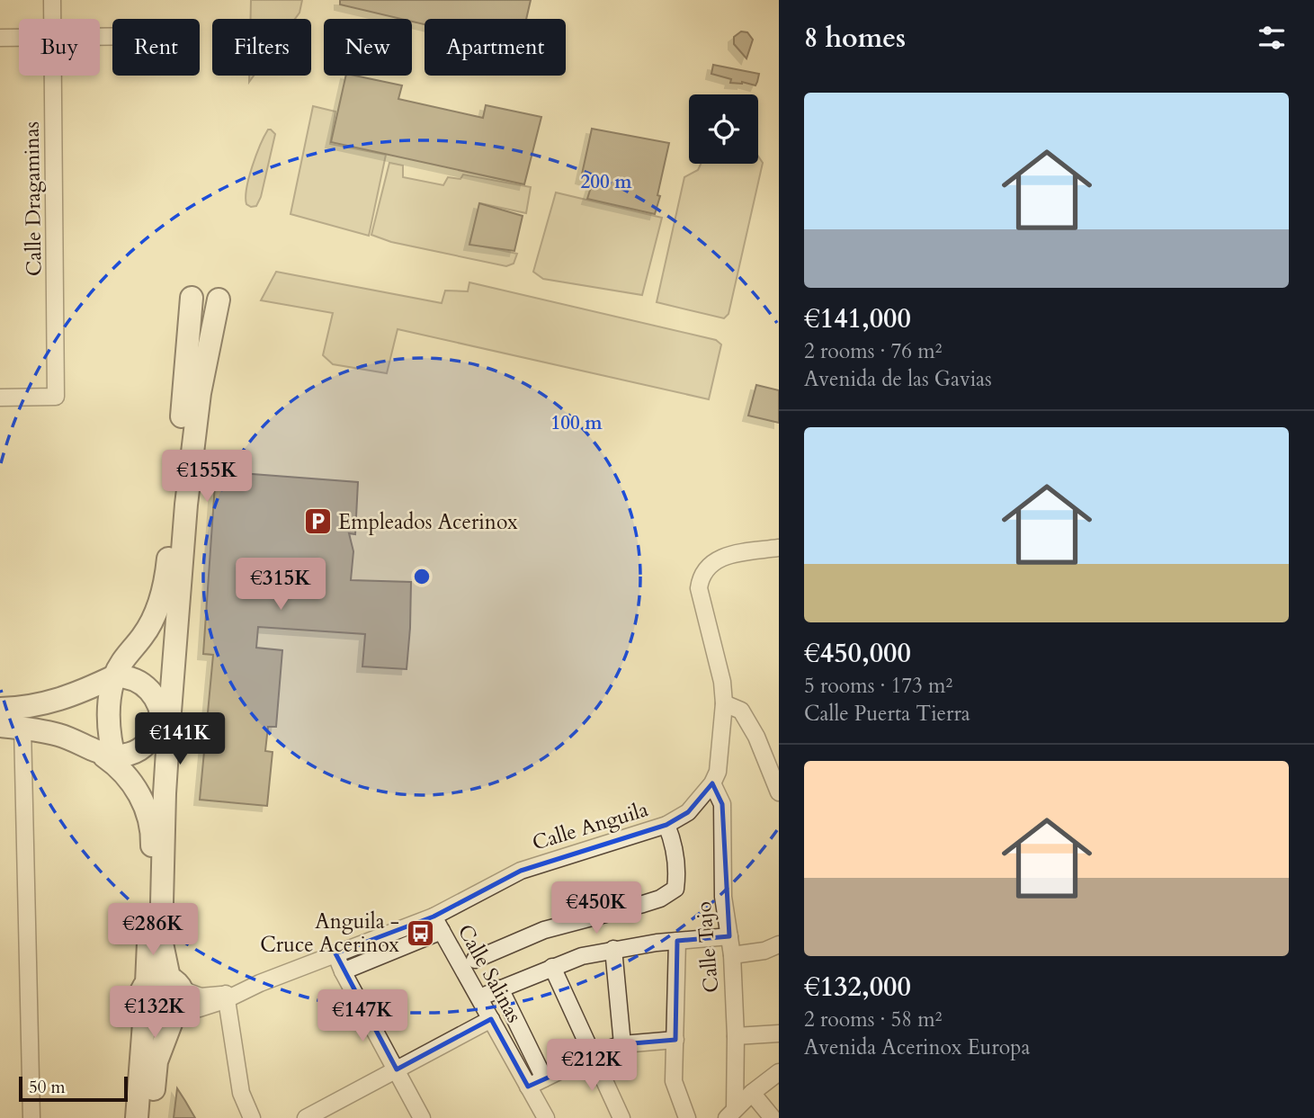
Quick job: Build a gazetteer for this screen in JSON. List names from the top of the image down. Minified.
{"streets":{"street":["Calle Dragaminas","Calle Anguila","Calle Tajo","Calle Salinas"]},"crossings":[["Calle Anguila","Calle Tajo"],["Calle Anguila","Calle Salinas"]],"places":{"parking":["Empleados Acerinox"],"bus stop":["Anguila - Cruce Acerinox"]},"scale_bar":"50 m","page":{"heading":"8 homes","chip":["Buy","Rent","Filters","New","Apartment"],"list":[{"name":"€141,000","note":"2 rooms · 76 m² · Avenida de las Gavias"},{"name":"€450,000","note":"5 rooms · 173 m² · Calle Puerta Tierra"},{"name":"€132,000","note":"2 rooms · 58 m² · Avenida Acerinox Europa"}],"price":["€155K","€315K","€141K","€450K","€286K","€132K","€147K","€212K"],"scale":"50 m"},"rings":["200 m","100 m"]}
